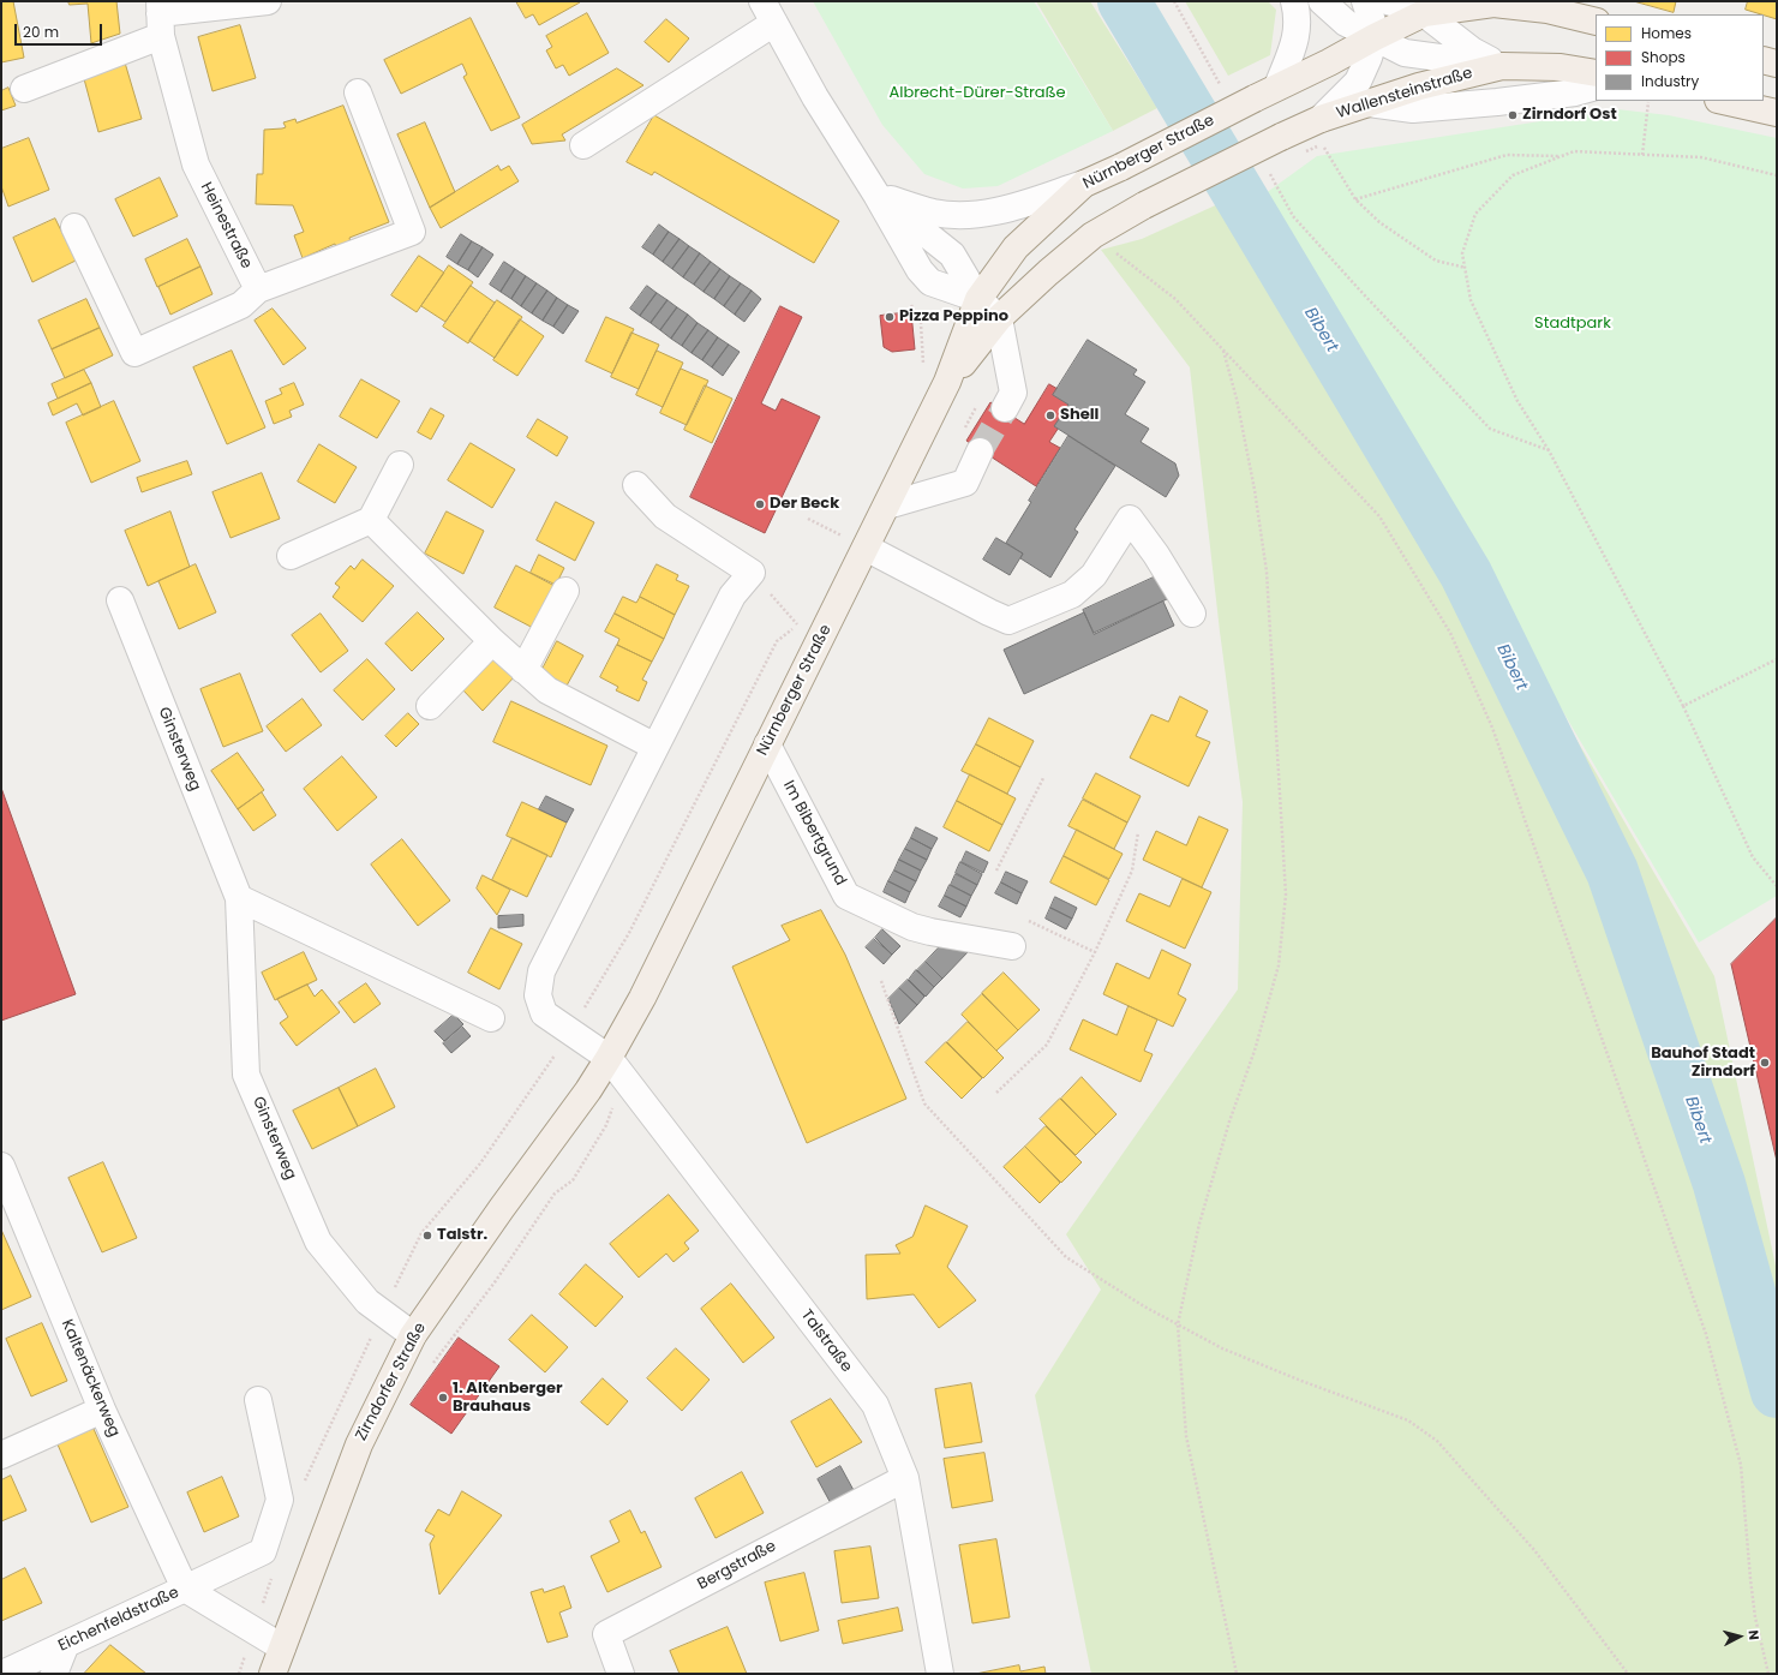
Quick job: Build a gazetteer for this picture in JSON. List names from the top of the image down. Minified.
{"streets":{"main road":["Wallensteinstraße","Nürnberger Straße","Zirndorfer Straße"],"street":["Heinestraße","Ginsterweg","Im Bibertgrund","Talstraße","Kaltenäckerweg","Bergstraße","Eichenfeldstraße"]},"crossings":[["Wallensteinstraße","Nürnberger Straße"],["Nürnberger Straße","Im Bibertgrund"],["Nürnberger Straße","Zirndorfer Straße"],["Ginsterweg","Zirndorfer Straße"],["Talstraße","Zirndorfer Straße"],["Talstraße","Bergstraße"],["Kaltenäckerweg","Eichenfeldstraße"],["Zirndorfer Straße","Eichenfeldstraße"]],"water":["Bibert"],"parks":["Albrecht-Dürer-Straße","Stadtpark"],"places":["Zirndorf Ost","Pizza Peppino","Shell","Der Beck","Bauhof Stadt Zirndorf","Talstr.","1. Altenberger Brauhaus"],"legend":["Homes","Shops","Industry"],"scale_bar":"20 m","north":"right"}
